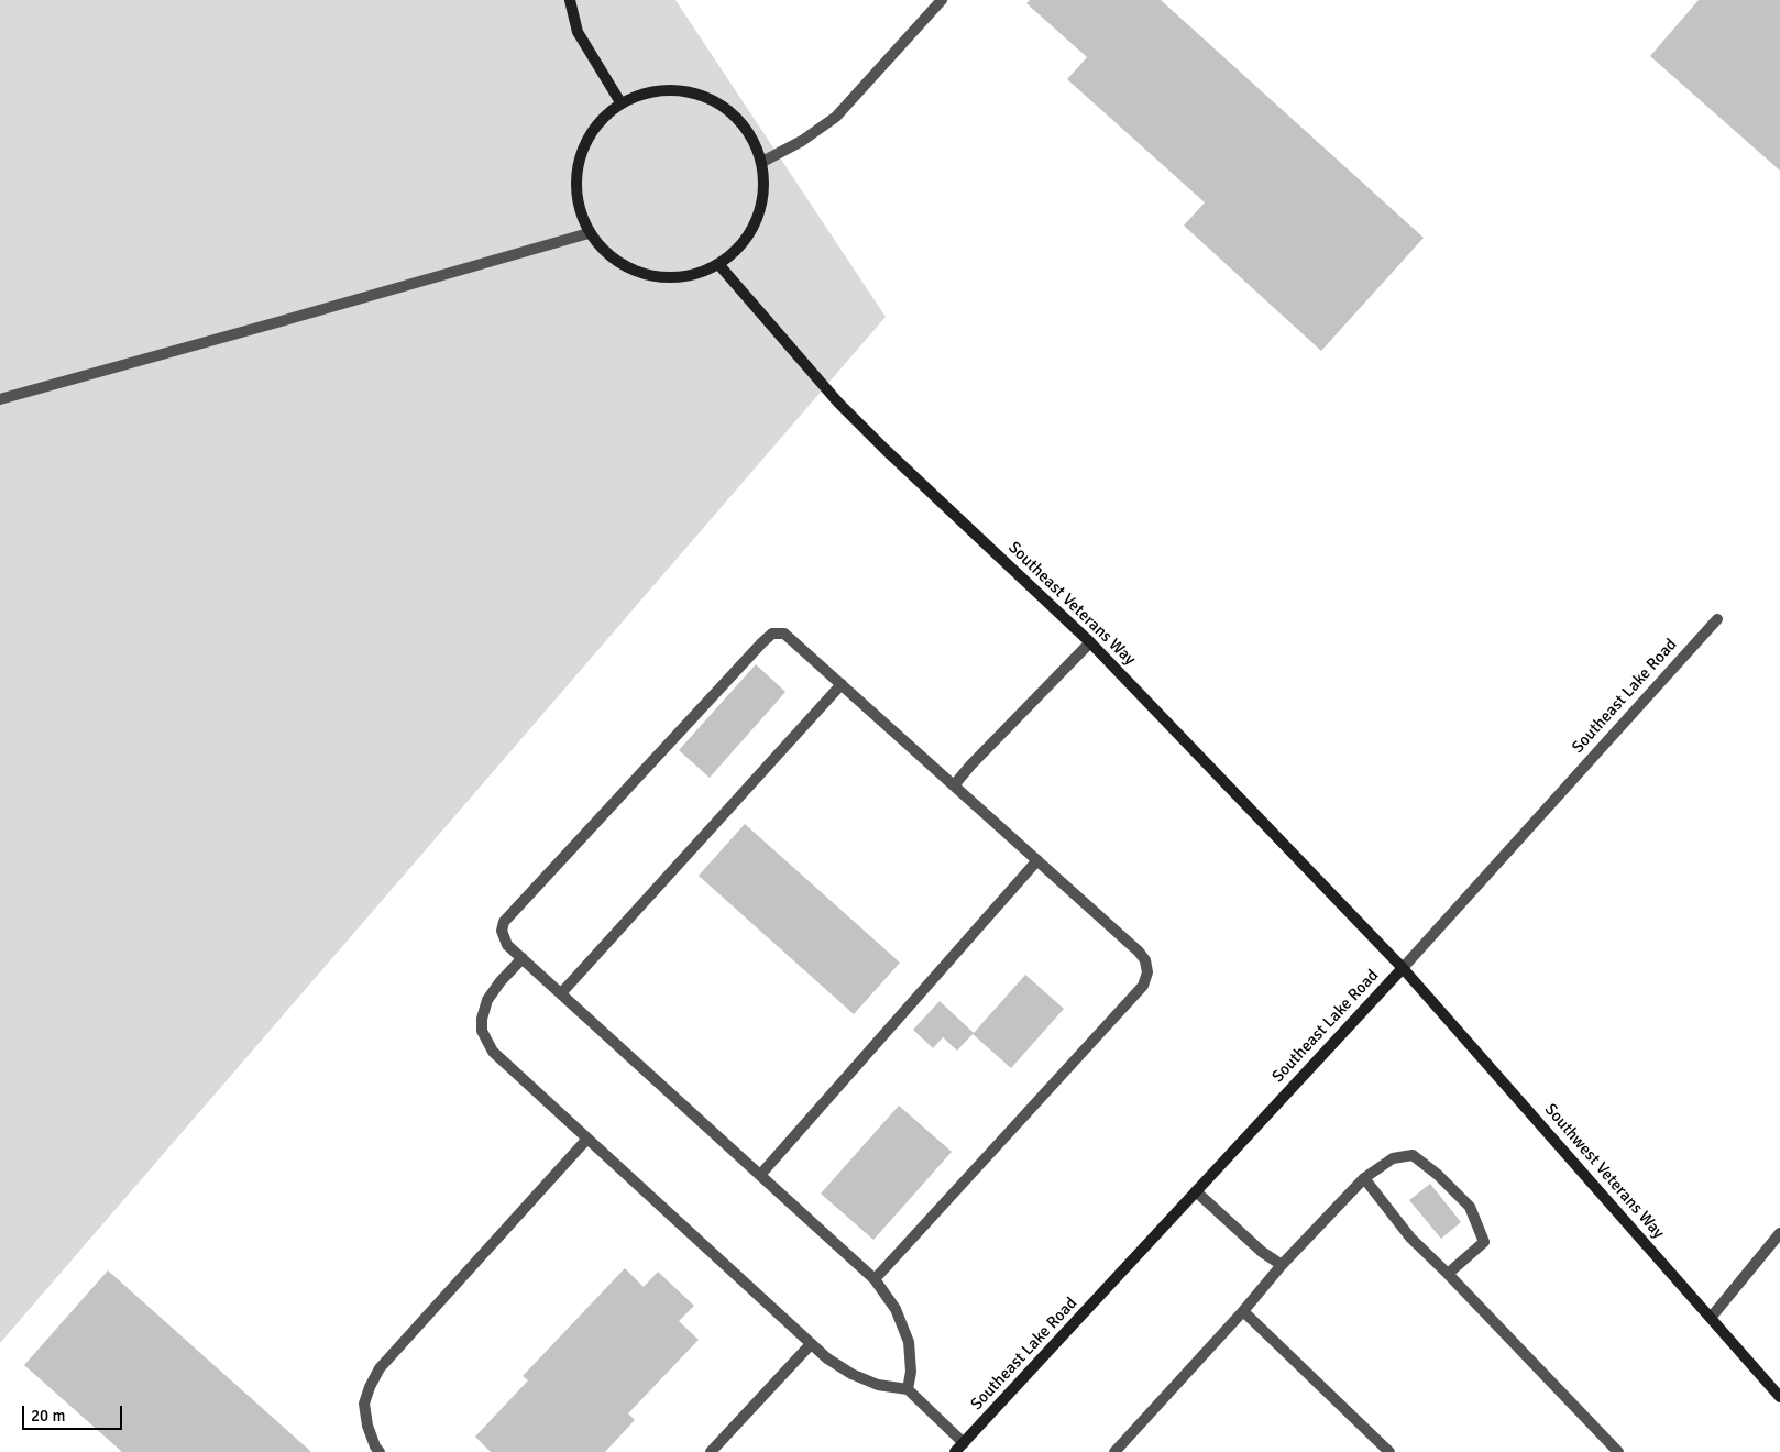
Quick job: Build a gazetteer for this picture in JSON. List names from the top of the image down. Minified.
{"streets":{"main road":["Southeast Veterans Way","Southeast Lake Road","Southwest Veterans Way"]},"crossings":[["Southeast Veterans Way","Southeast Lake Road"],["Southeast Veterans Way","Southwest Veterans Way"],["Southeast Lake Road","Southwest Veterans Way"]],"scale_bar":"20 m"}
